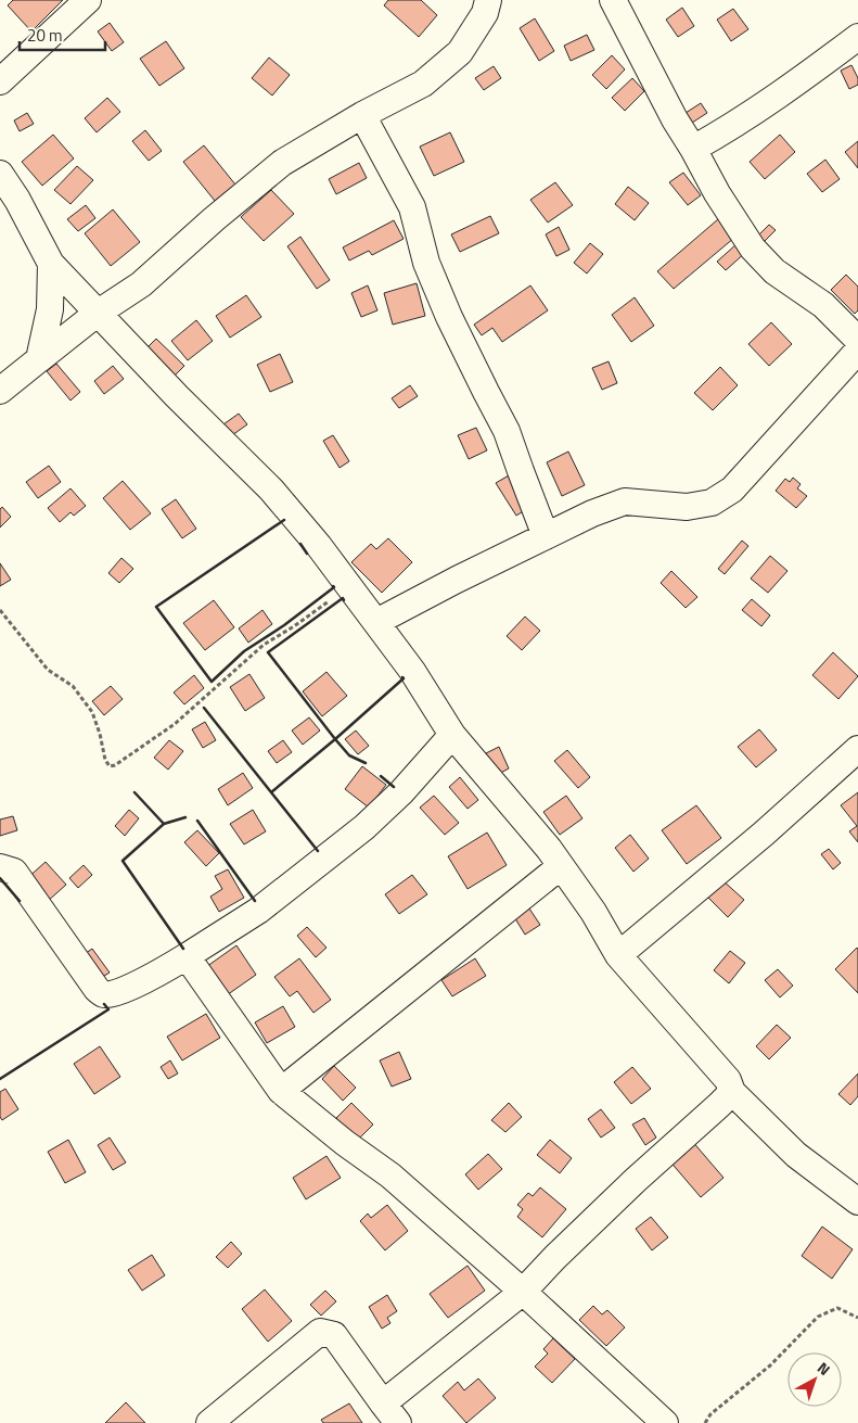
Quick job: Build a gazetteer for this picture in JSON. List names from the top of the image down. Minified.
{"scale_bar":"20 m","north":"top right"}
